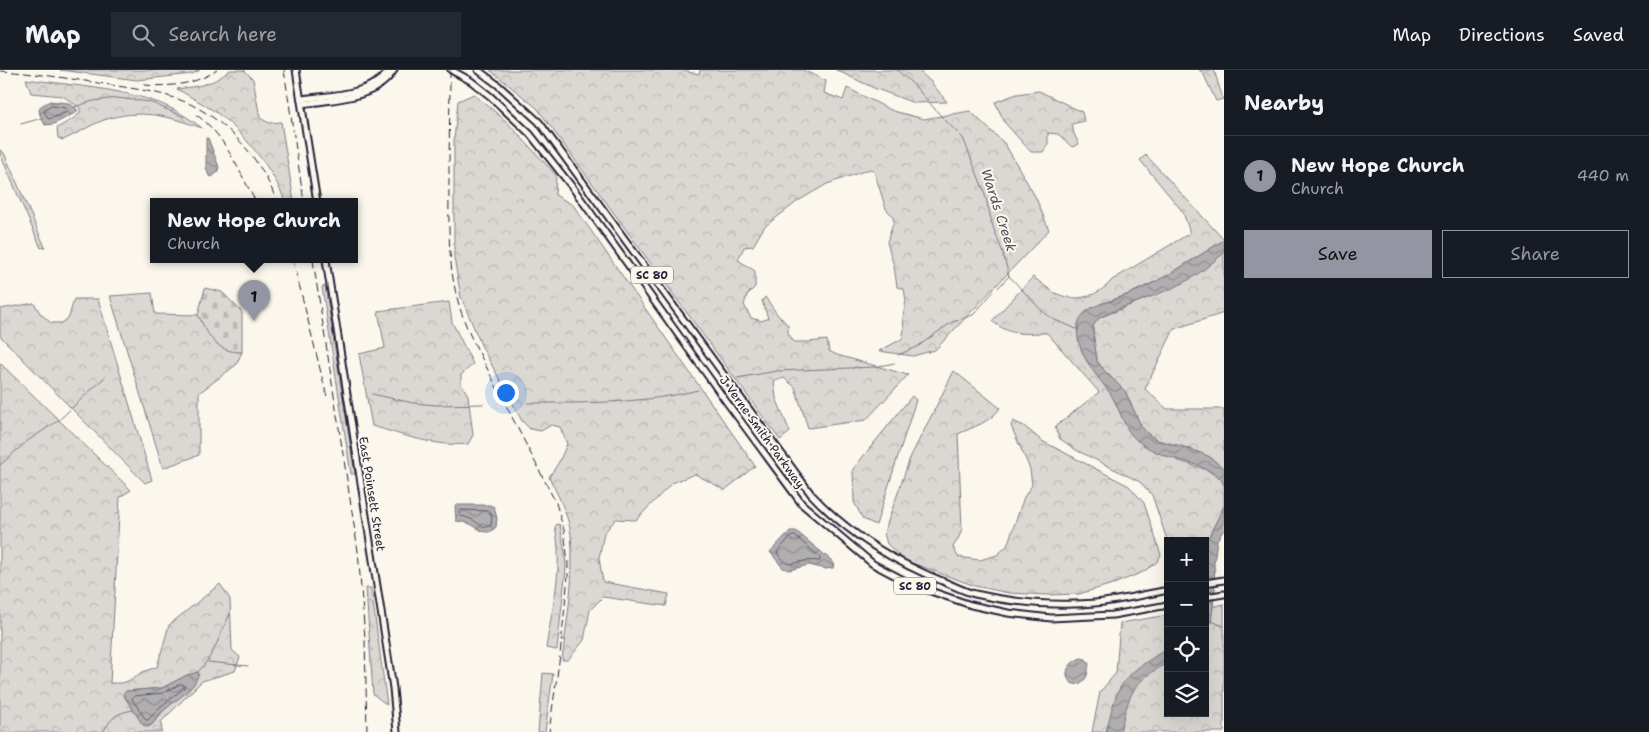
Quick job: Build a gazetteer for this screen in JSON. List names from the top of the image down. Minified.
{"streets":{"main road":["SC 80","J Verne Smith Parkway","East Poinsett Street"]},"water":["Wards Creek"],"page":{"header":"Map","search":"Search here","nav":["Map","Directions","Saved"],"heading":"Nearby","list":[{"mark":"1","name":"New Hope Church","note":"Church","value":"440 m"}],"popup":["New Hope Church","Church"],"buttons":["Save","Share"],"pins":"1","map_buttons":["+","−"]}}
